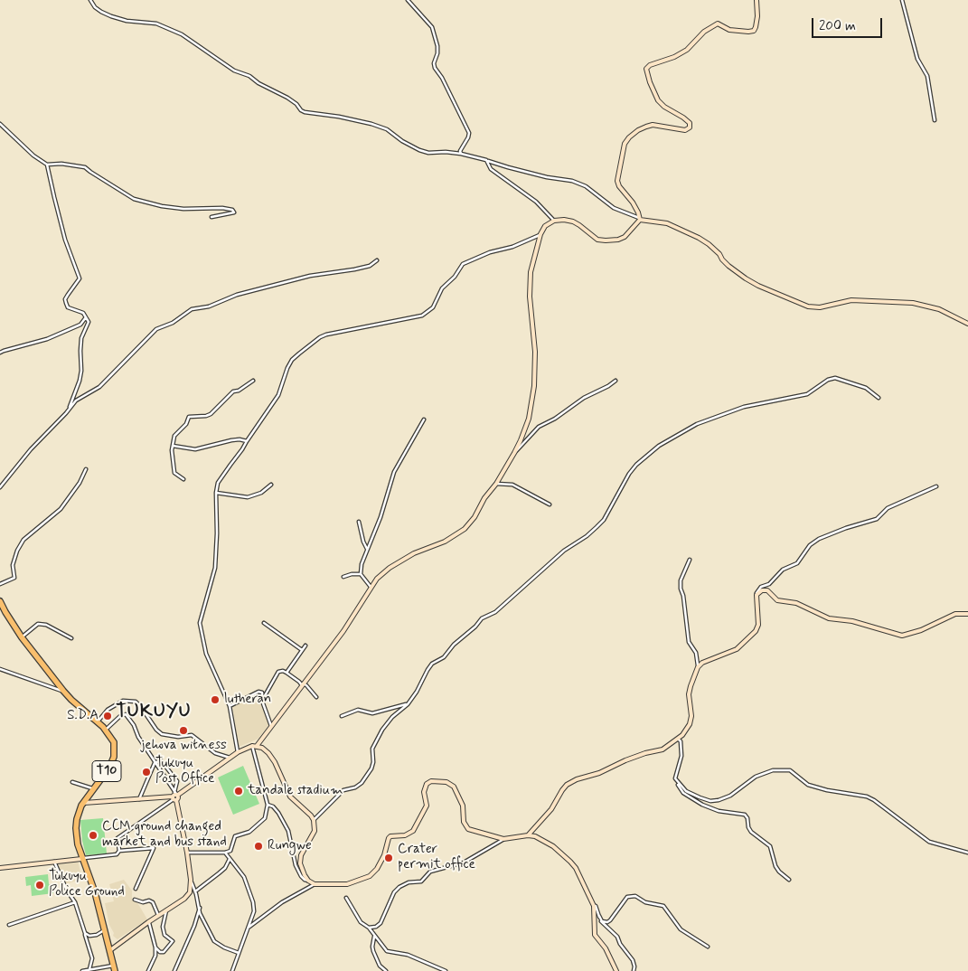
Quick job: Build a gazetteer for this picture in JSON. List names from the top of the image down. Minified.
{"streets":{"highway":["T10"]},"districts":["TUKUYU"],"places":["lutheran","S.D.A","jehova witness","Tukuyu Post Office","tandale stadium","CCM ground changed market and bus stand","Rungwe","Crater permit office","Tukuyu Police Ground"],"scale_bar":"200 m"}
